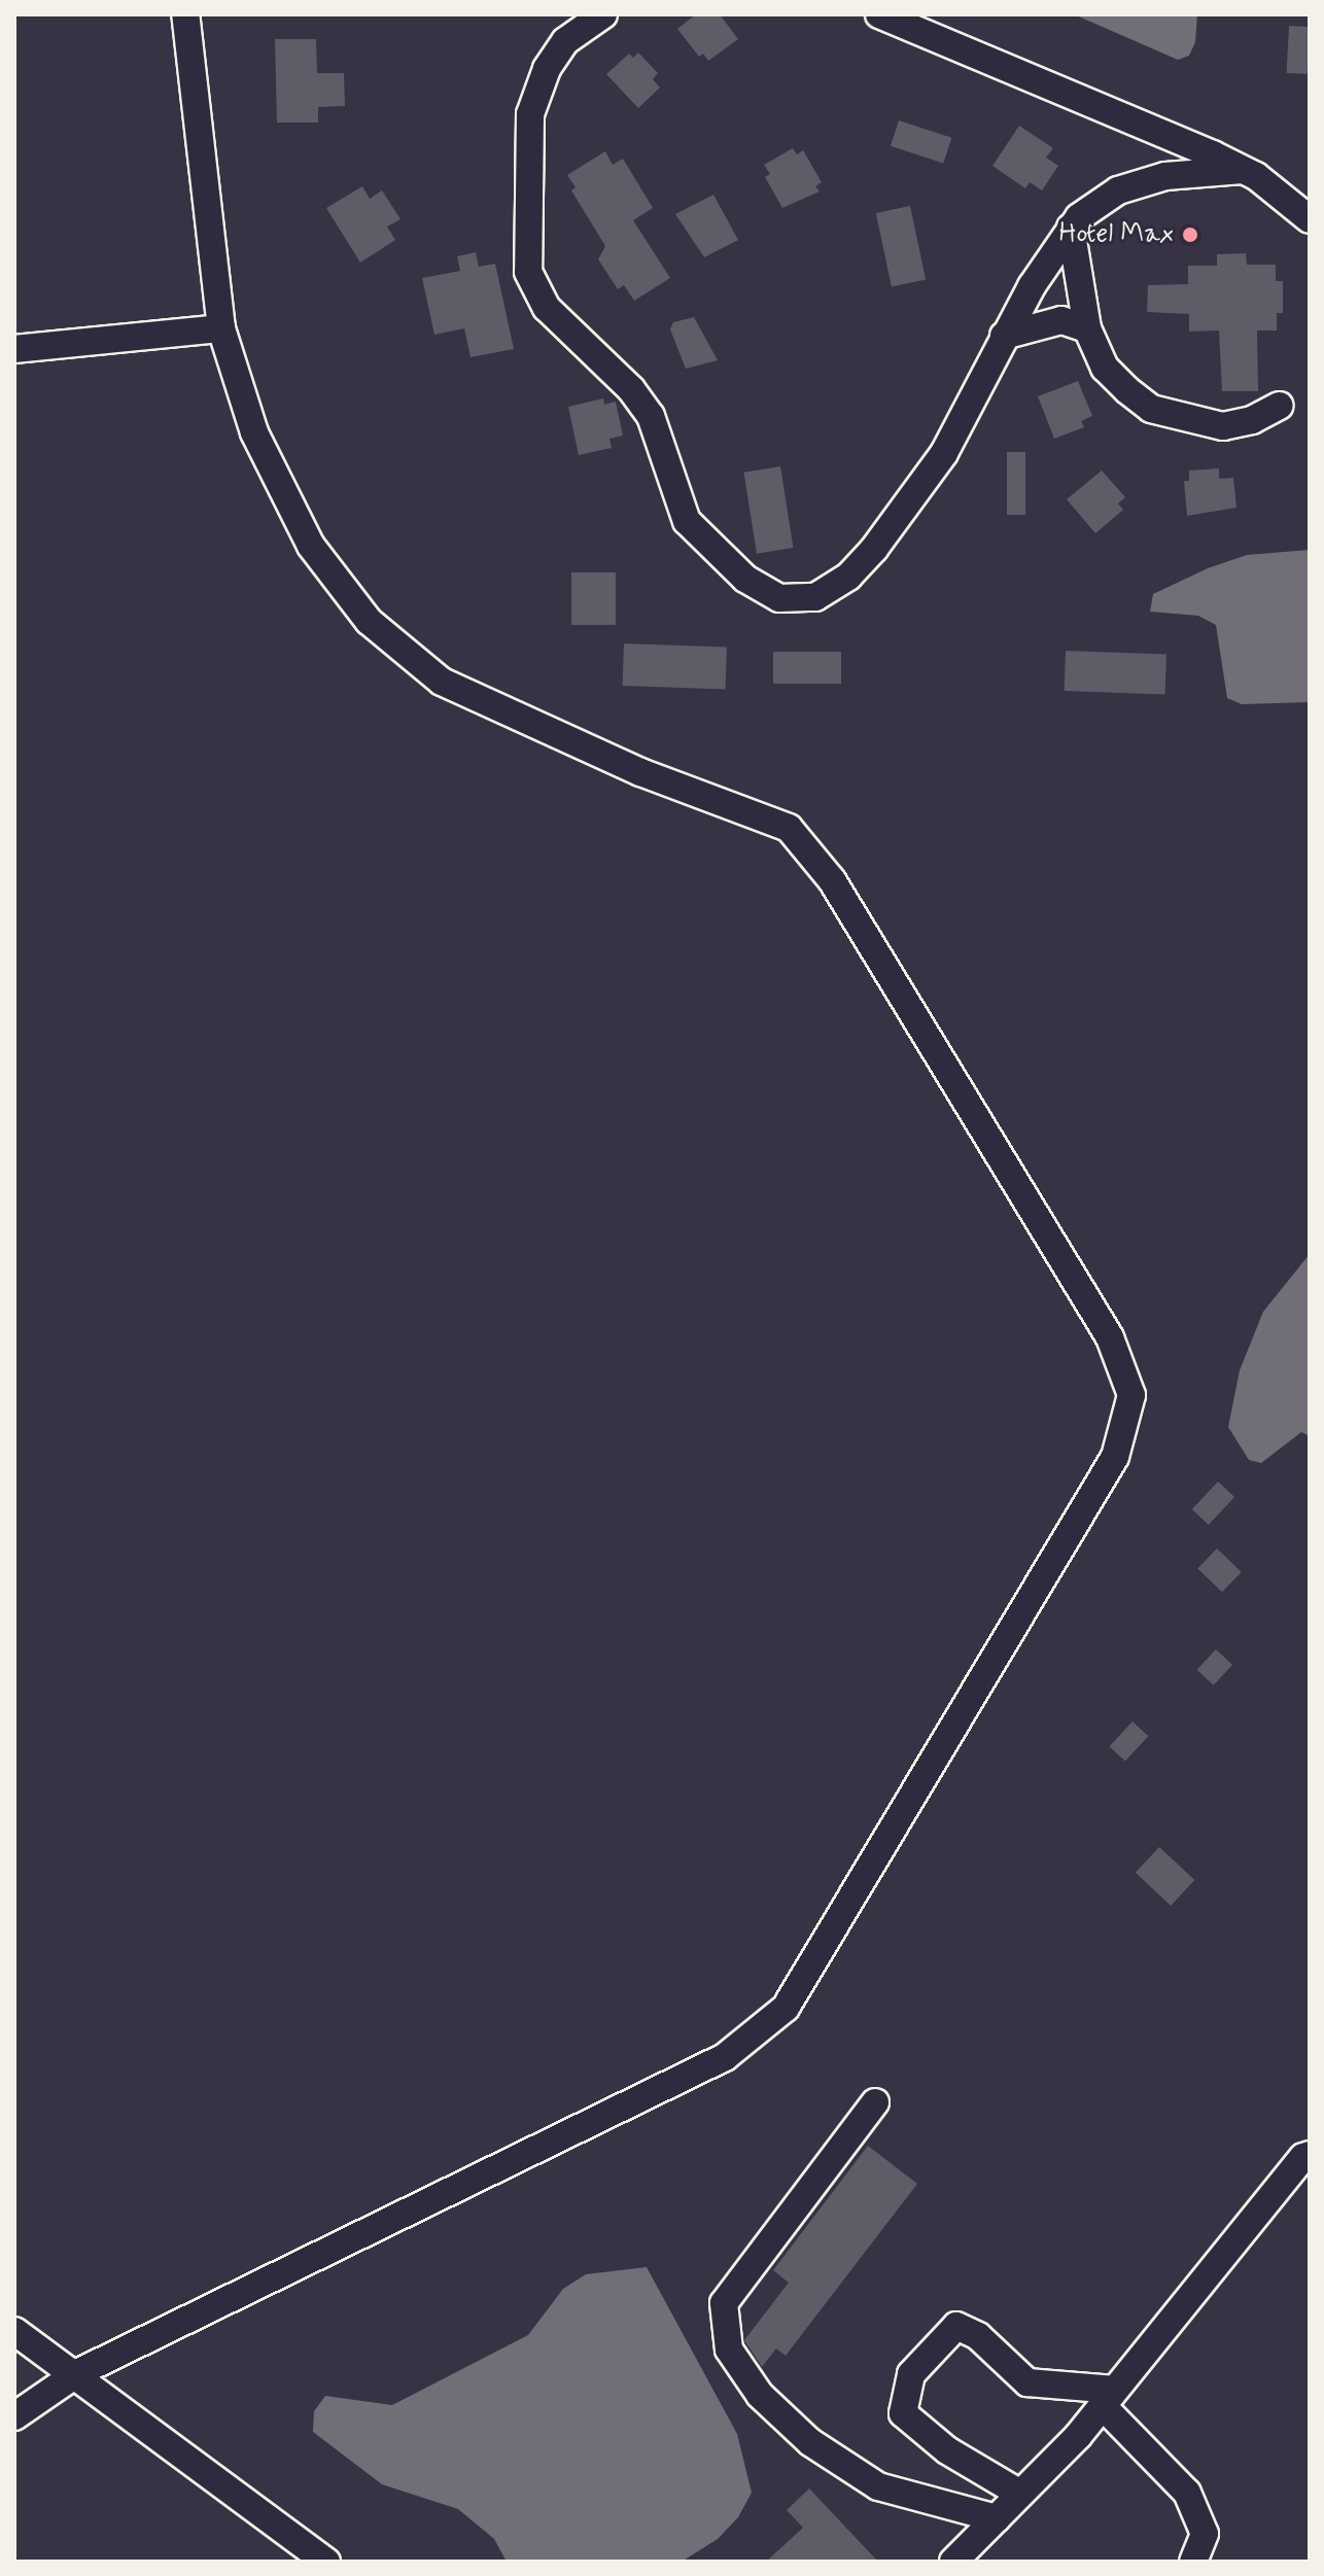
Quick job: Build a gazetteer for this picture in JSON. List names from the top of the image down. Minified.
{"places":["Hotel Max"]}
